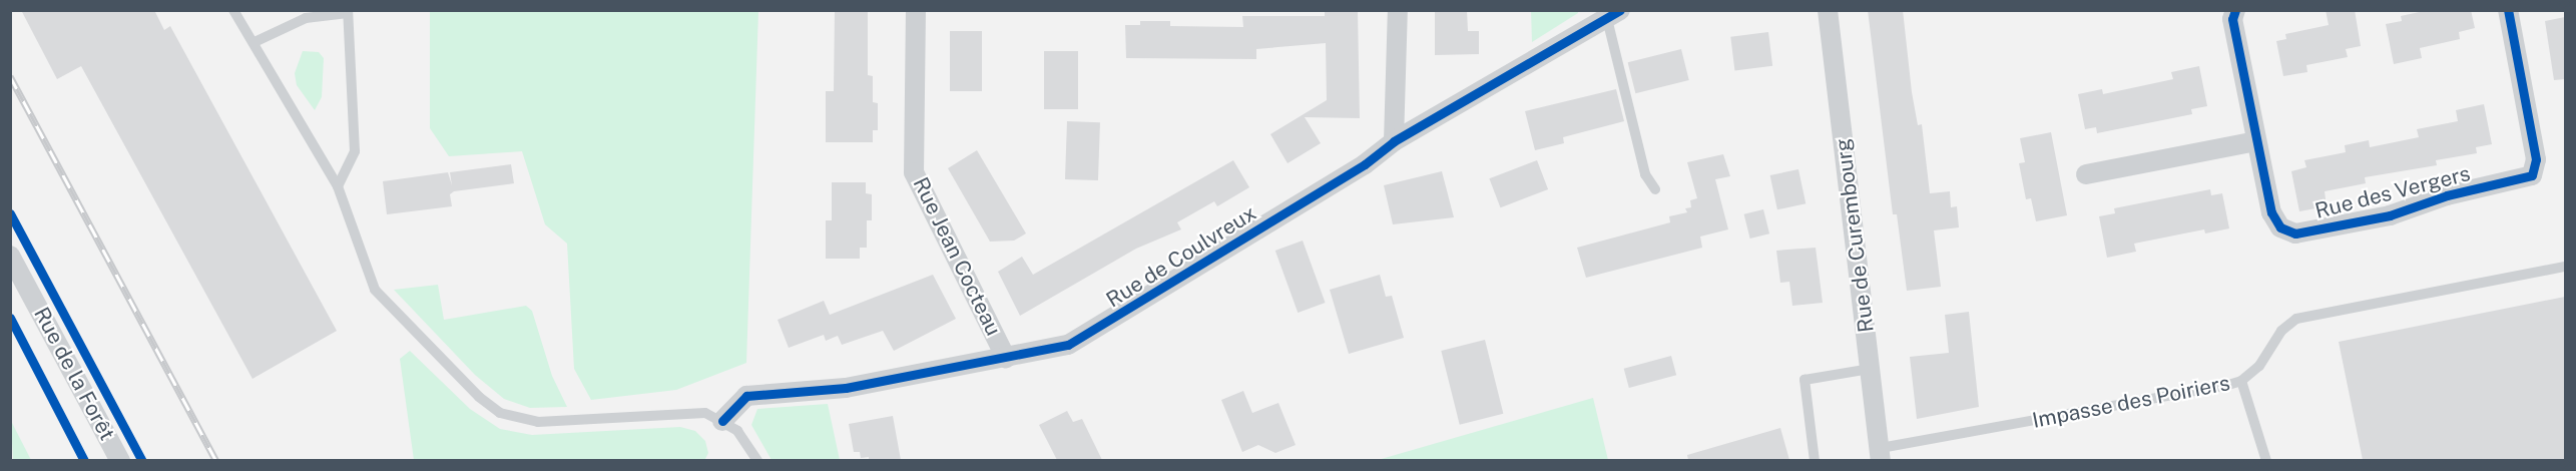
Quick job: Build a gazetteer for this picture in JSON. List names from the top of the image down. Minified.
{"streets":{"street":["Rue des Vergers","Rue de Curembourg","Rue Jean Cocteau","Rue de Coulvreux","Rue de la Forêt"],"lane":["Impasse des Poiriers"]},"crossings":[["Rue de Curembourg","Impasse des Poiriers"],["Rue Jean Cocteau","Rue de Coulvreux"]]}
